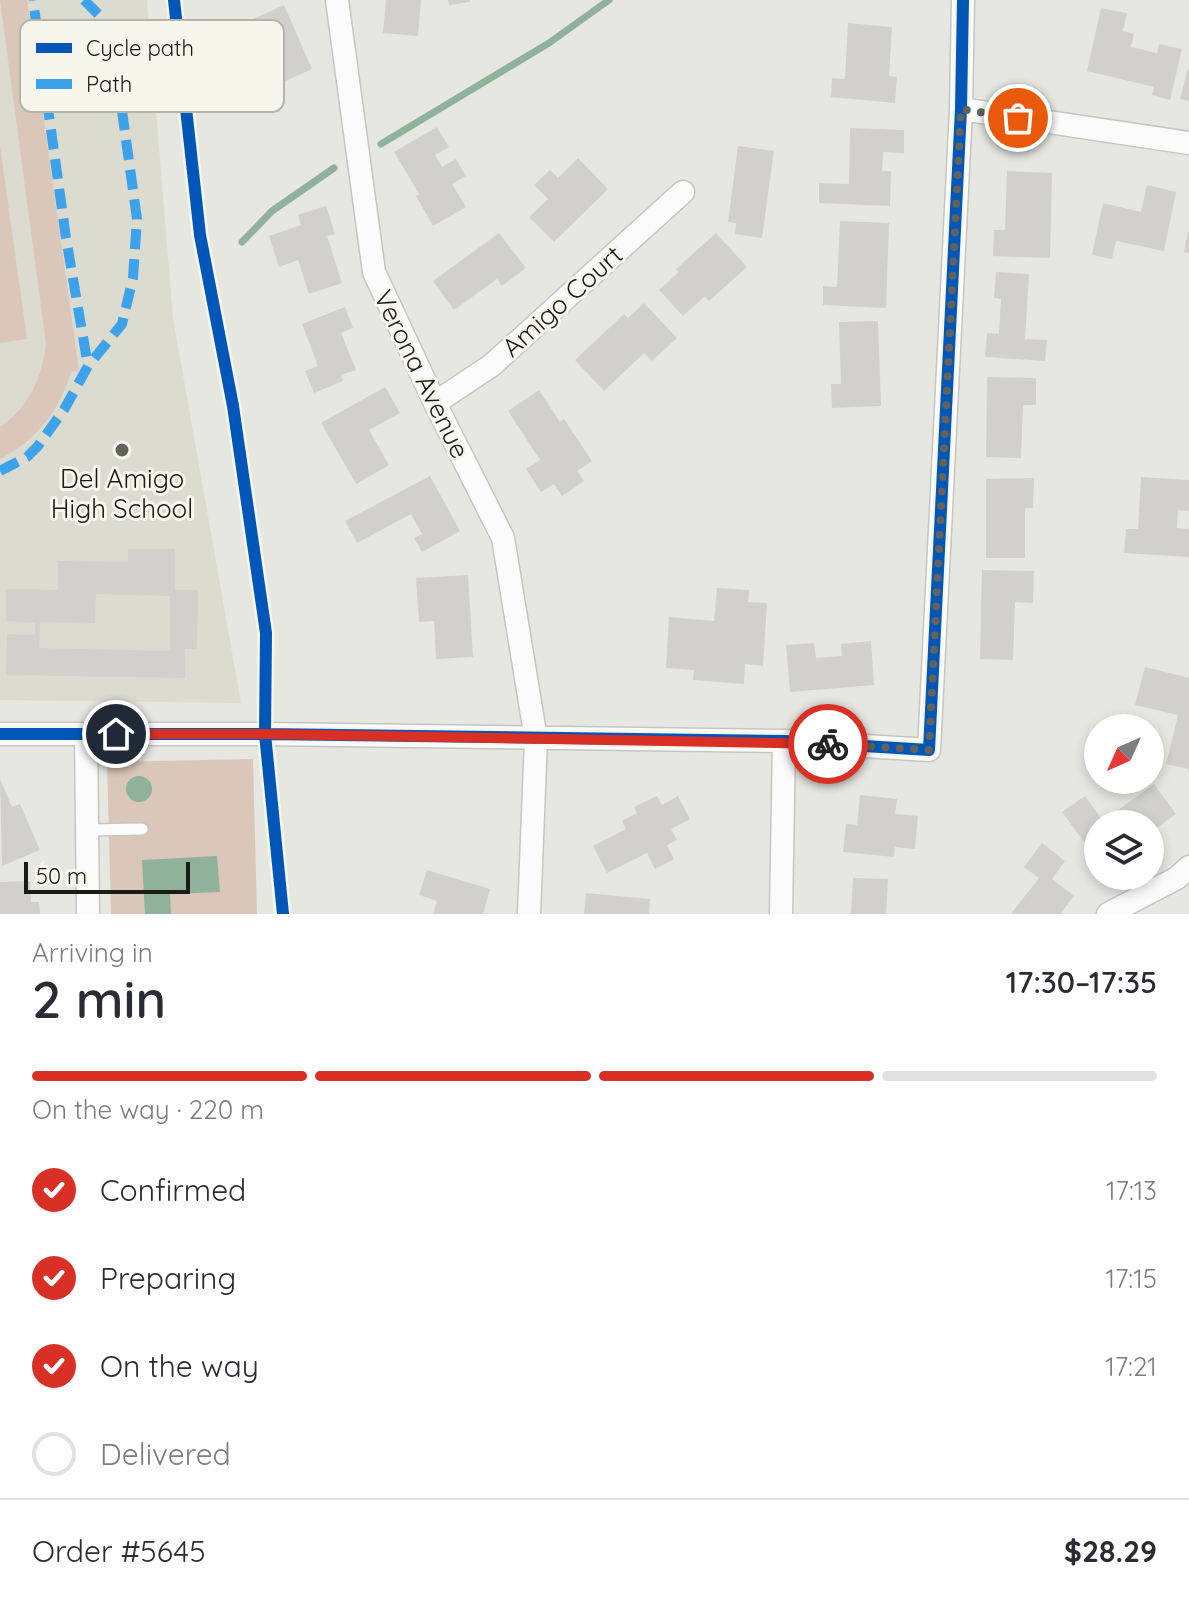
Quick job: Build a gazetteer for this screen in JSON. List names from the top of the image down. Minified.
{"streets":{"street":["Amigo Court","Verona Avenue"]},"crossings":[["Amigo Court","Verona Avenue"]],"places":["Del Amigo High School"],"legend":["Cycle path","Path"],"scale_bar":"50 m","north":"bottom left","page":{"scale":"50 m","heading":["2 min","Arriving in","17:30–17:35"],"panel":["Order #5645","$28.29"],"bar":"On the way · 220 m","list":[["Confirmed","17:13"],["Preparing","17:15"],["On the way","17:21"],"Delivered"]}}
